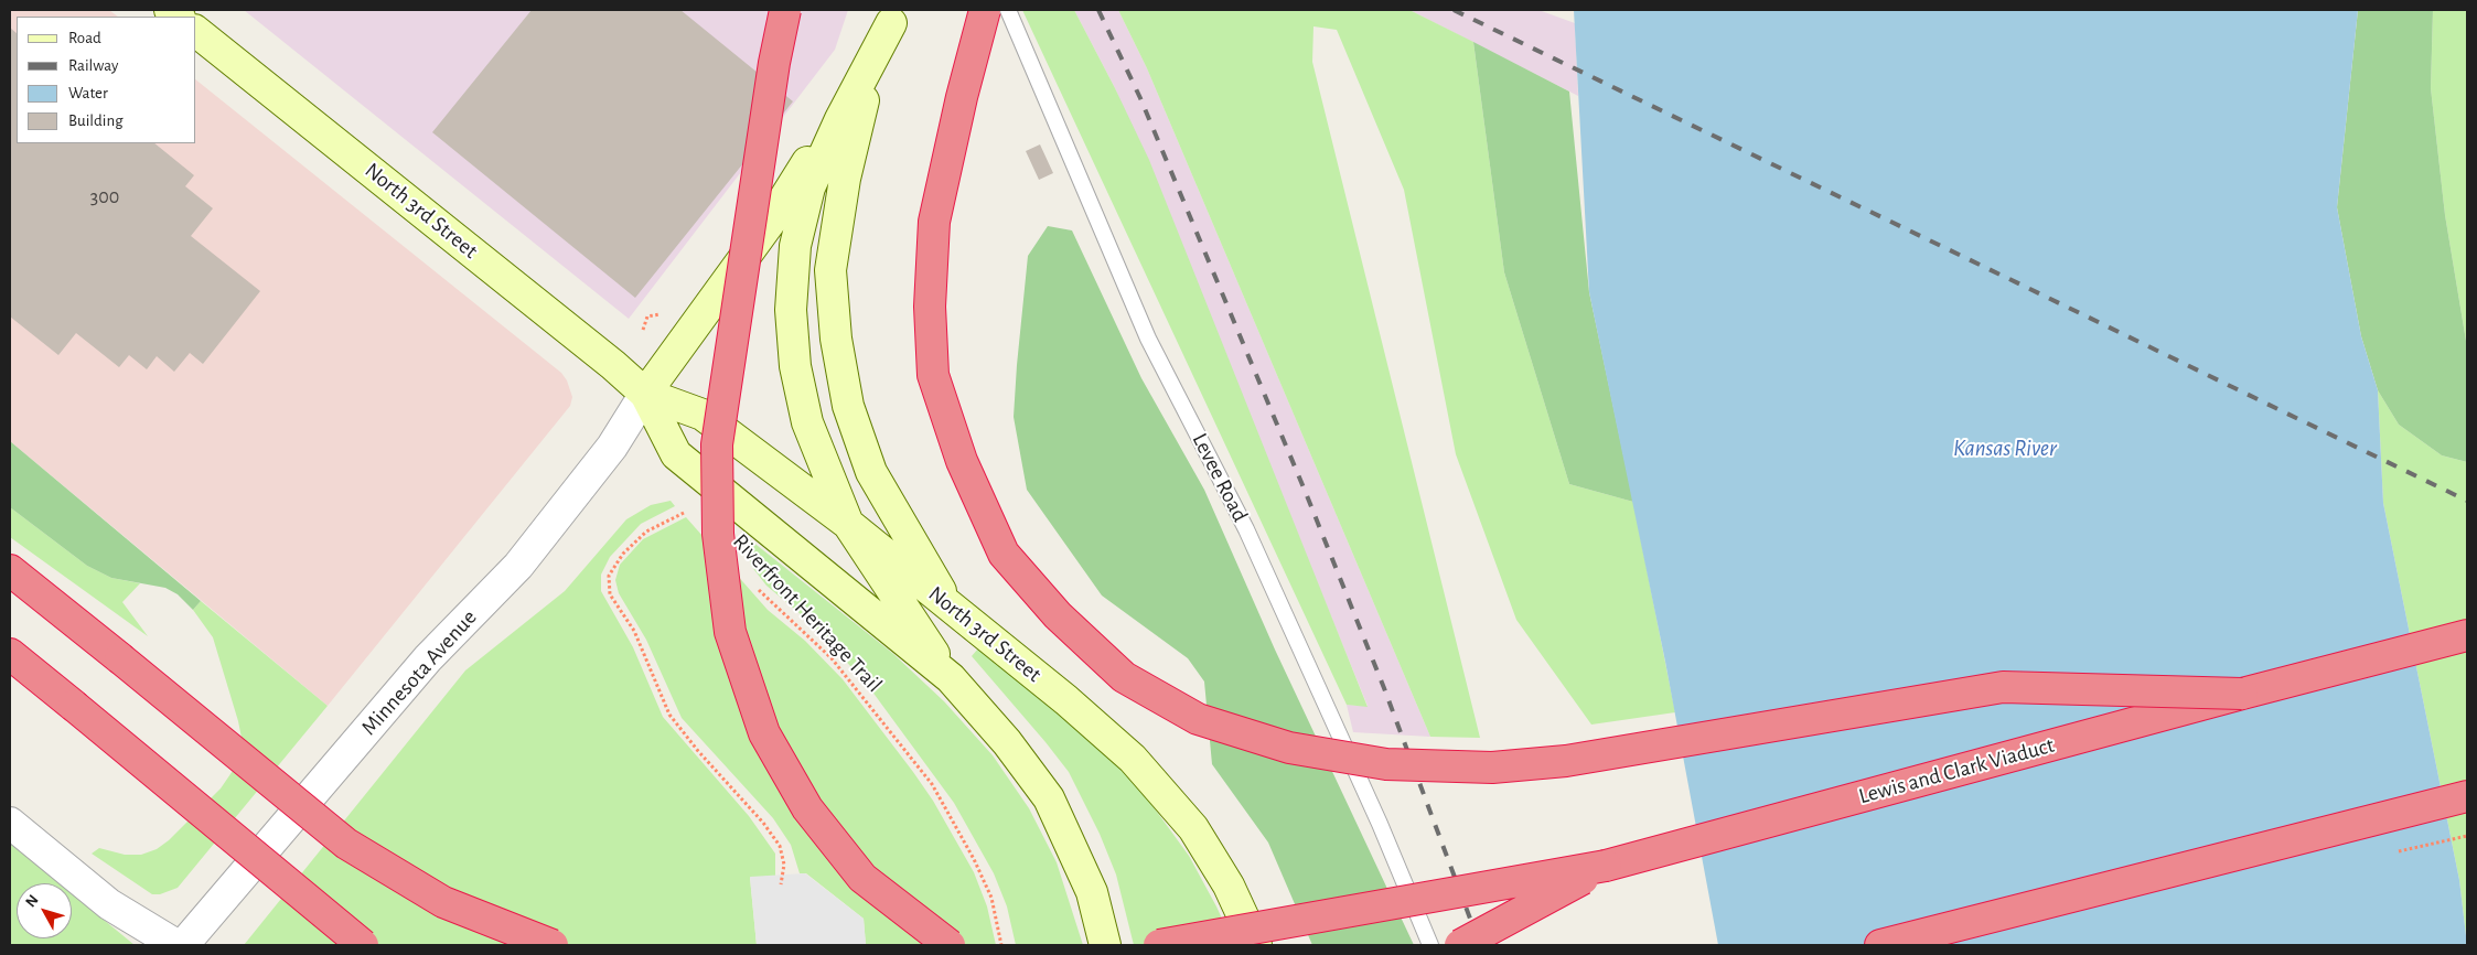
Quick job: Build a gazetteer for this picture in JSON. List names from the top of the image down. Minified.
{"streets":{"highway":["Lewis and Clark Viaduct"],"main road":["North 3rd Street"],"street":["Minnesota Avenue"],"lane":["Levee Road"],"path":["Riverfront Heritage Trail"]},"crossings":[["North 3rd Street","Minnesota Avenue"]],"water":["Kansas River"],"house_numbers":["300"],"legend":["Road","Railway","Water","Building"],"north":"top left"}
